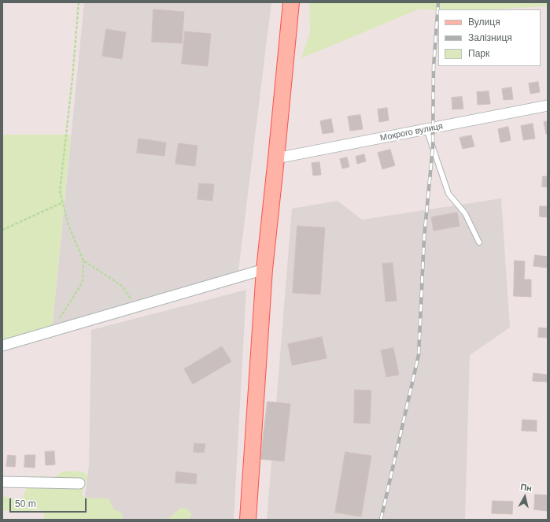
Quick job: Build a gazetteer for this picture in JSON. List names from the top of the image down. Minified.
{"streets":{"street":["Мокрого вулиця"]},"legend":["Вулиця","Залізниця","Парк"],"scale_bar":"50 m","north":"top"}
